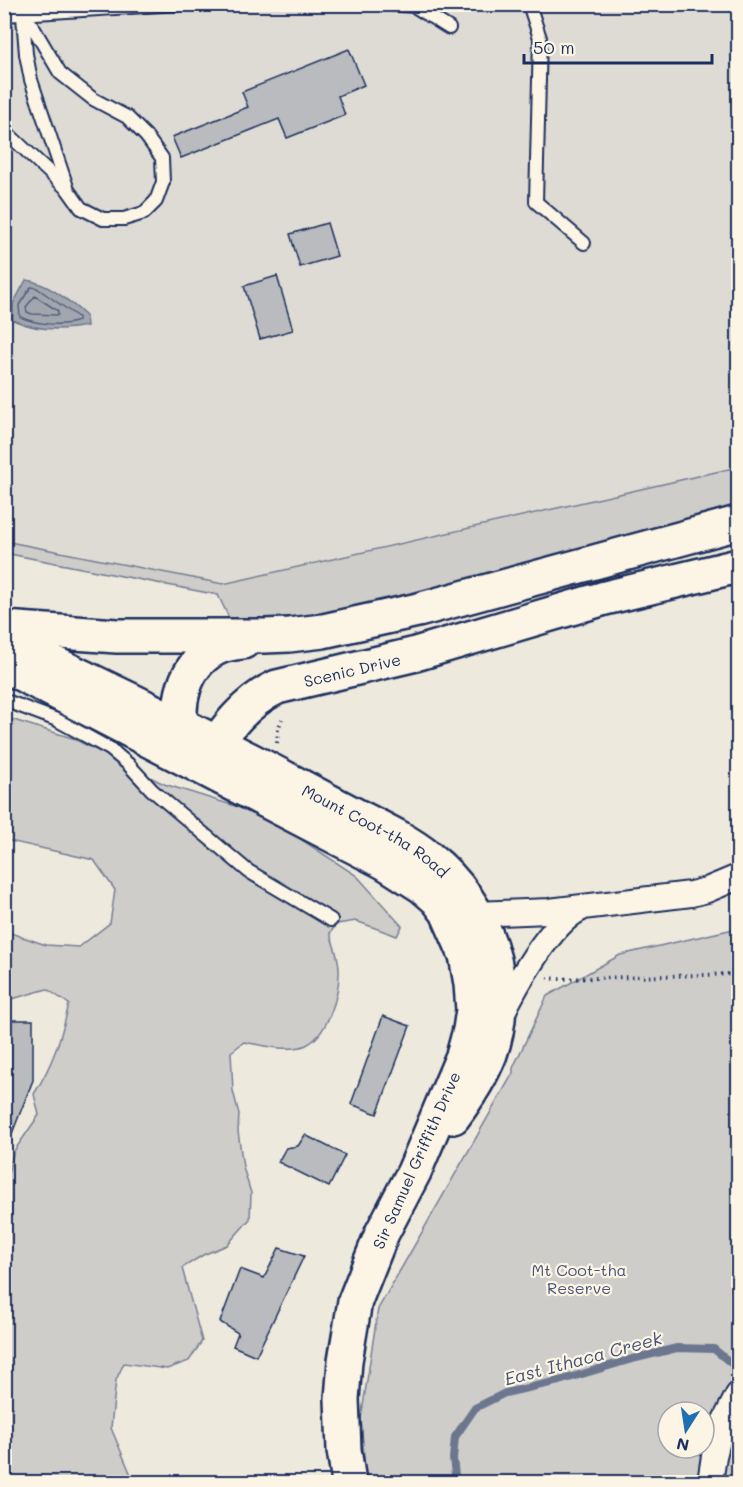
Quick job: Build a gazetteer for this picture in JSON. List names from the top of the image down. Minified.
{"streets":{"main road":["Scenic Drive","Mount Coot-tha Road","Sir Samuel Griffith Drive"]},"crossings":[["Scenic Drive","Mount Coot-tha Road"],["Scenic Drive","Sir Samuel Griffith Drive"],["Mount Coot-tha Road","Sir Samuel Griffith Drive"]],"water":["East Ithaca Creek"],"parks":["Mt Coot-tha Reserve"],"scale_bar":"50 m","north":"bottom"}
